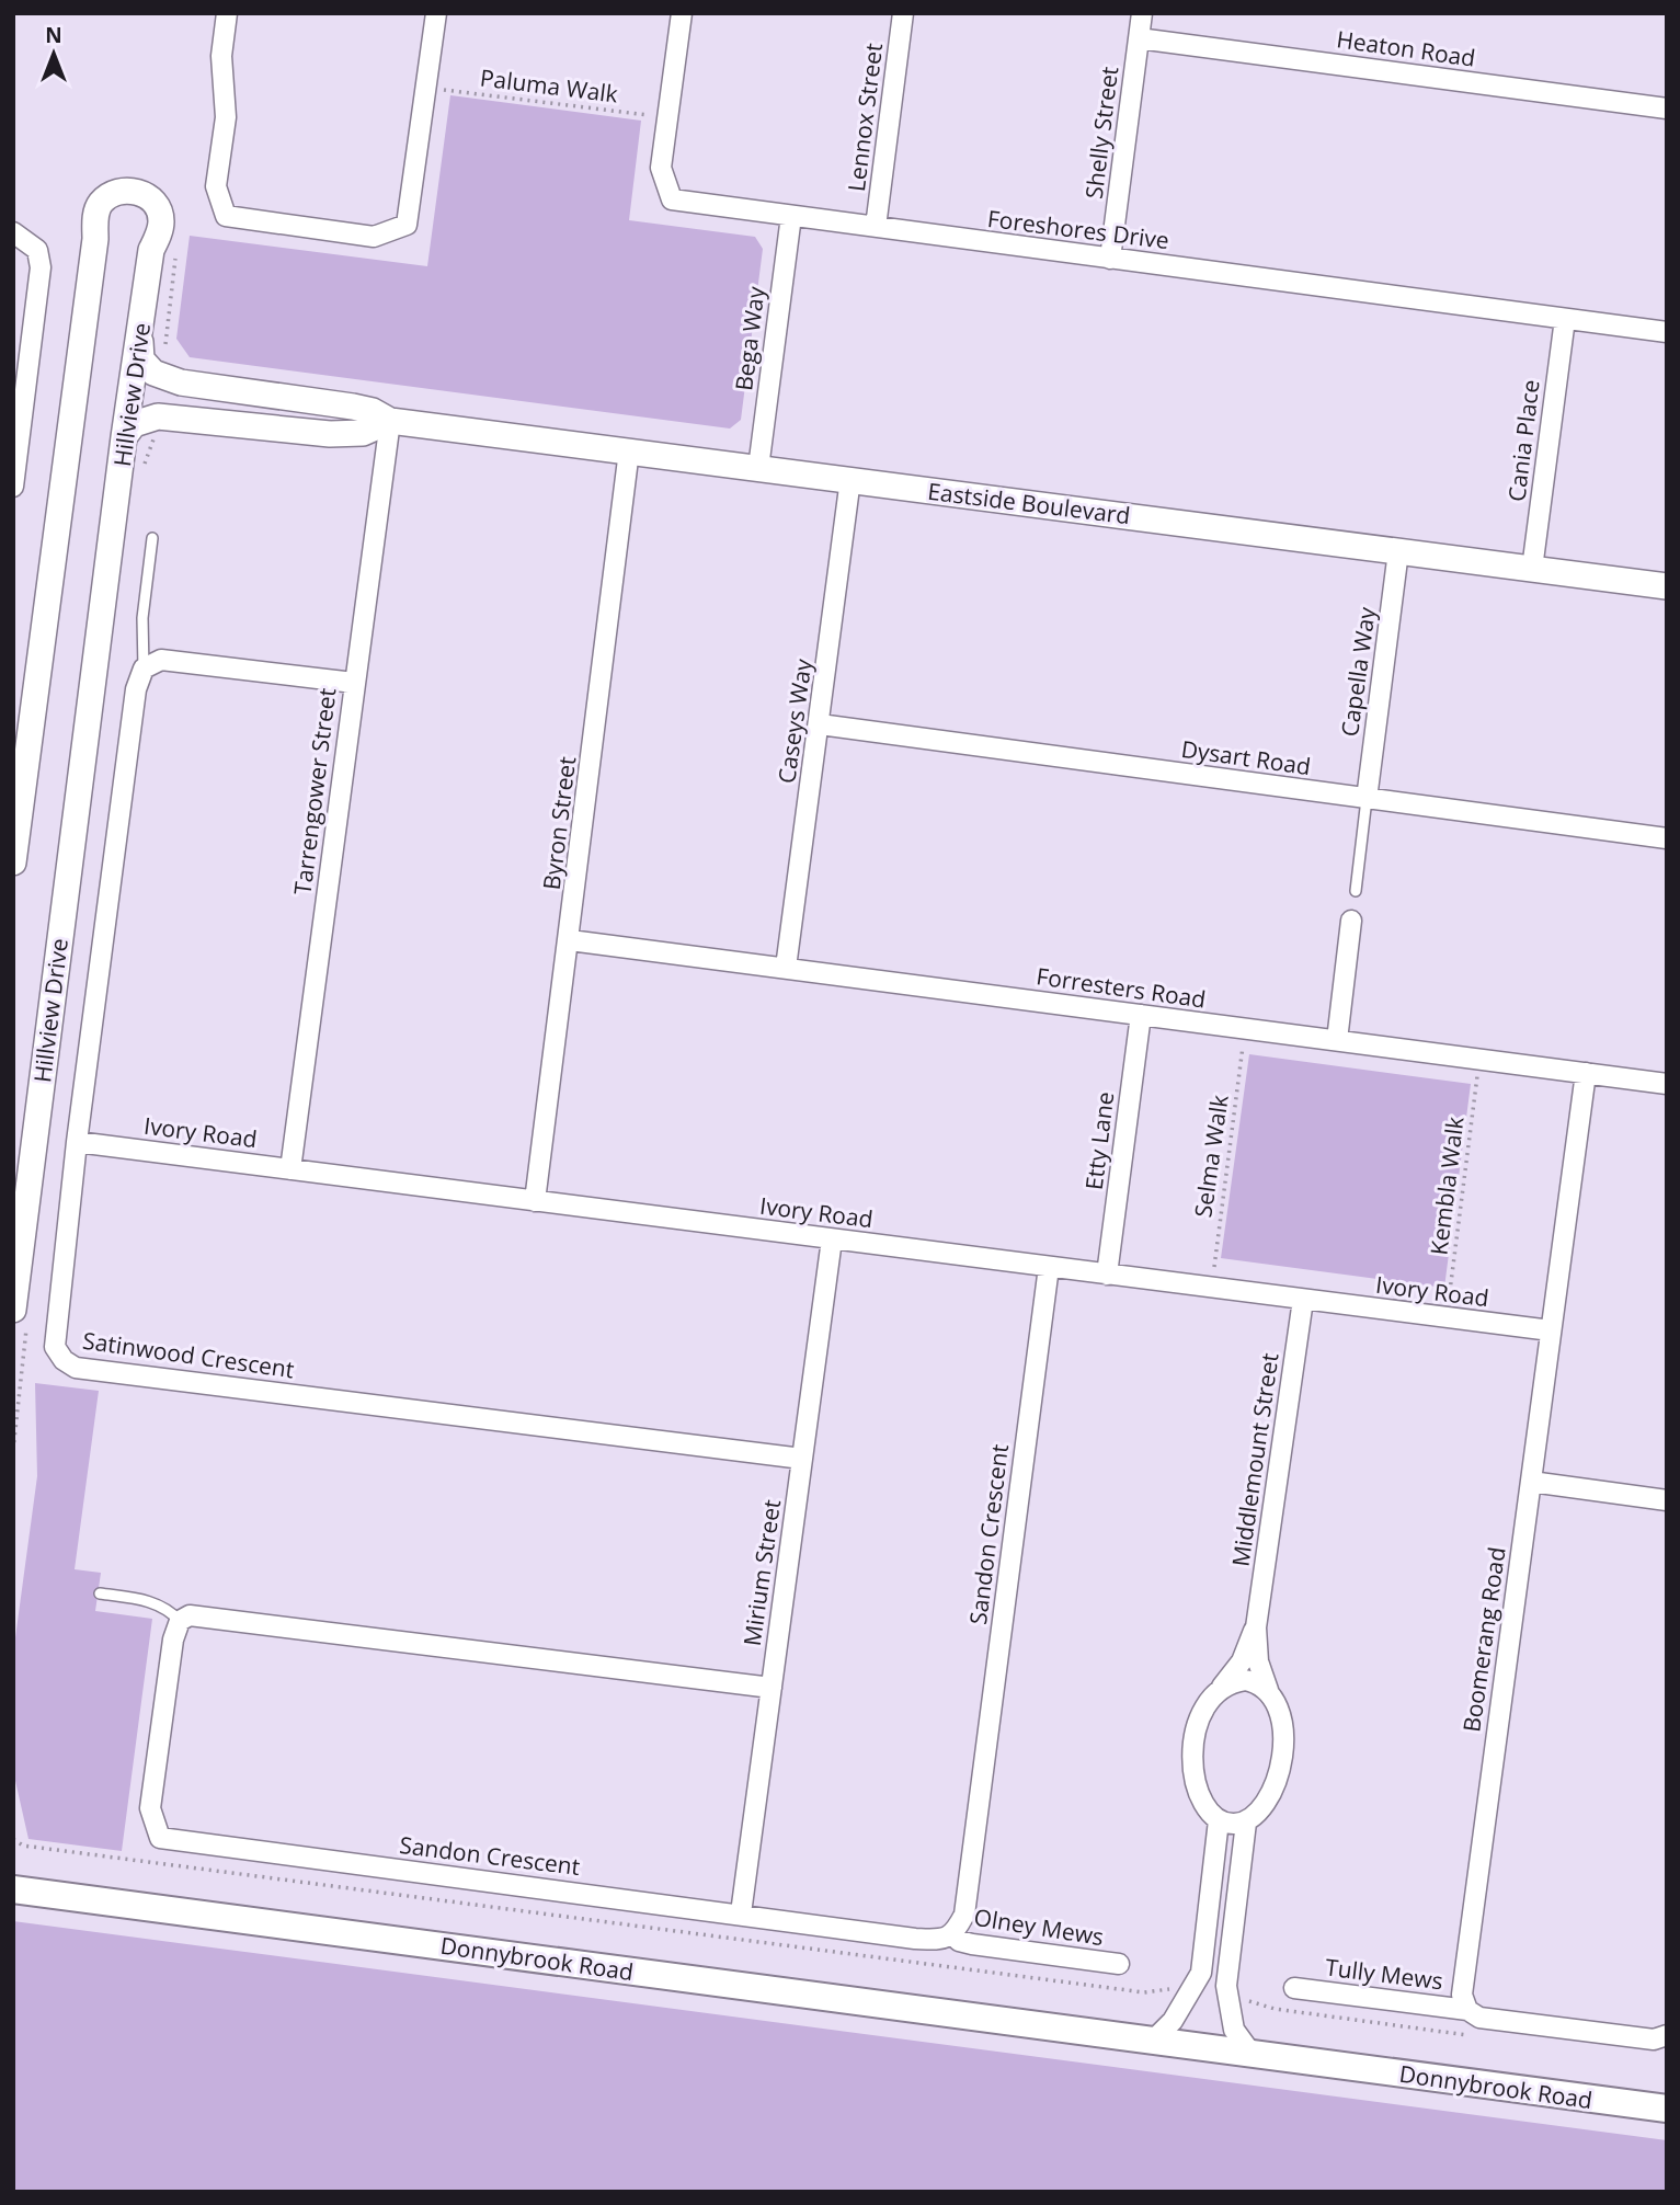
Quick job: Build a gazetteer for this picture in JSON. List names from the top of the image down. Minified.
{"streets":{"main road":["Donnybrook Road"],"street":["Heaton Road","Lennox Street","Shelly Street","Foreshores Drive","Bega Way","Hillview Drive","Cania Place","Eastside Boulevard","Capella Way","Caseys Way","Dysart Road","Tarrengower Street","Byron Street","Forresters Road","Ivory Road","Etty Lane","Satinwood Crescent","Middlemount Street","Sandon Crescent","Mirium Street","Boomerang Road","Olney Mews","Tully Mews"],"path":["Paluma Walk","Selma Walk","Kembla Walk"]},"crossings":[["Heaton Road","Shelly Street"],["Paluma Walk","Foreshores Drive"],["Lennox Street","Foreshores Drive"],["Shelly Street","Foreshores Drive"],["Foreshores Drive","Bega Way"],["Foreshores Drive","Cania Place"],["Bega Way","Eastside Boulevard"],["Hillview Drive","Eastside Boulevard"],["Cania Place","Eastside Boulevard"],["Eastside Boulevard","Capella Way"],["Eastside Boulevard","Caseys Way"],["Eastside Boulevard","Tarrengower Street"],["Eastside Boulevard","Byron Street"],["Capella Way","Dysart Road"],["Caseys Way","Dysart Road"],["Caseys Way","Forresters Road"],["Tarrengower Street","Ivory Road"],["Byron Street","Forresters Road"],["Byron Street","Ivory Road"],["Forresters Road","Etty Lane"],["Forresters Road","Selma Walk"],["Forresters Road","Kembla Walk"],["Forresters Road","Boomerang Road"],["Ivory Road","Etty Lane"],["Ivory Road","Selma Walk"],["Ivory Road","Kembla Walk"],["Ivory Road","Satinwood Crescent"],["Ivory Road","Middlemount Street"],["Ivory Road","Sandon Crescent"],["Ivory Road","Mirium Street"],["Ivory Road","Boomerang Road"],["Satinwood Crescent","Mirium Street"],["Sandon Crescent","Mirium Street"],["Sandon Crescent","Olney Mews"],["Boomerang Road","Tully Mews"]],"north":"top"}
